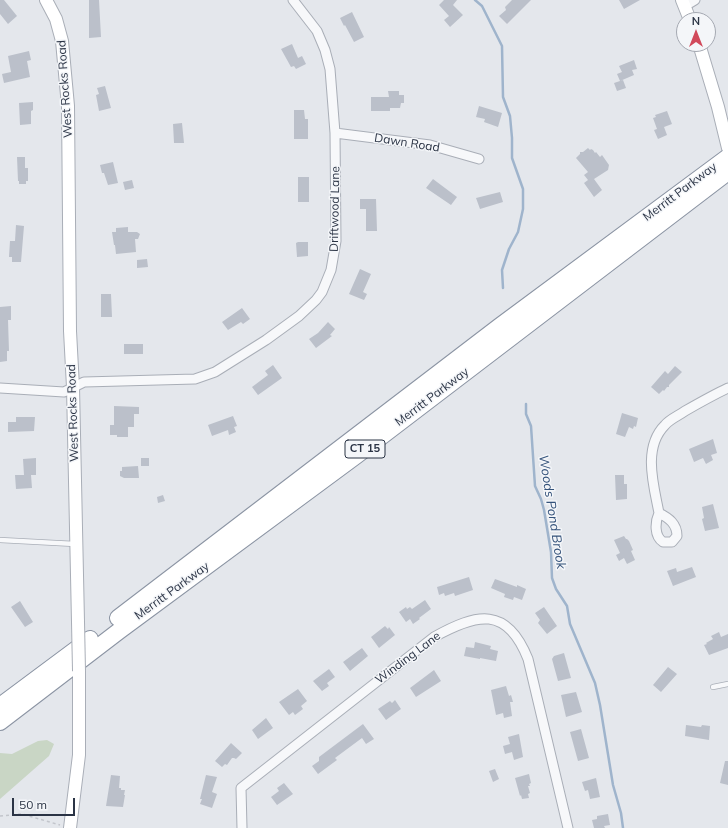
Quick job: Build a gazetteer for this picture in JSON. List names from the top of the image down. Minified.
{"streets":{"highway":["Merritt Parkway","CT 15"],"main road":["West Rocks Road"],"street":["Dawn Road","Driftwood Lane","Winding Lane"]},"crossings":[["West Rocks Road","Driftwood Lane"],["Dawn Road","Driftwood Lane"]],"water":["Woods Pond Brook"],"scale_bar":"50 m","north":"top"}
